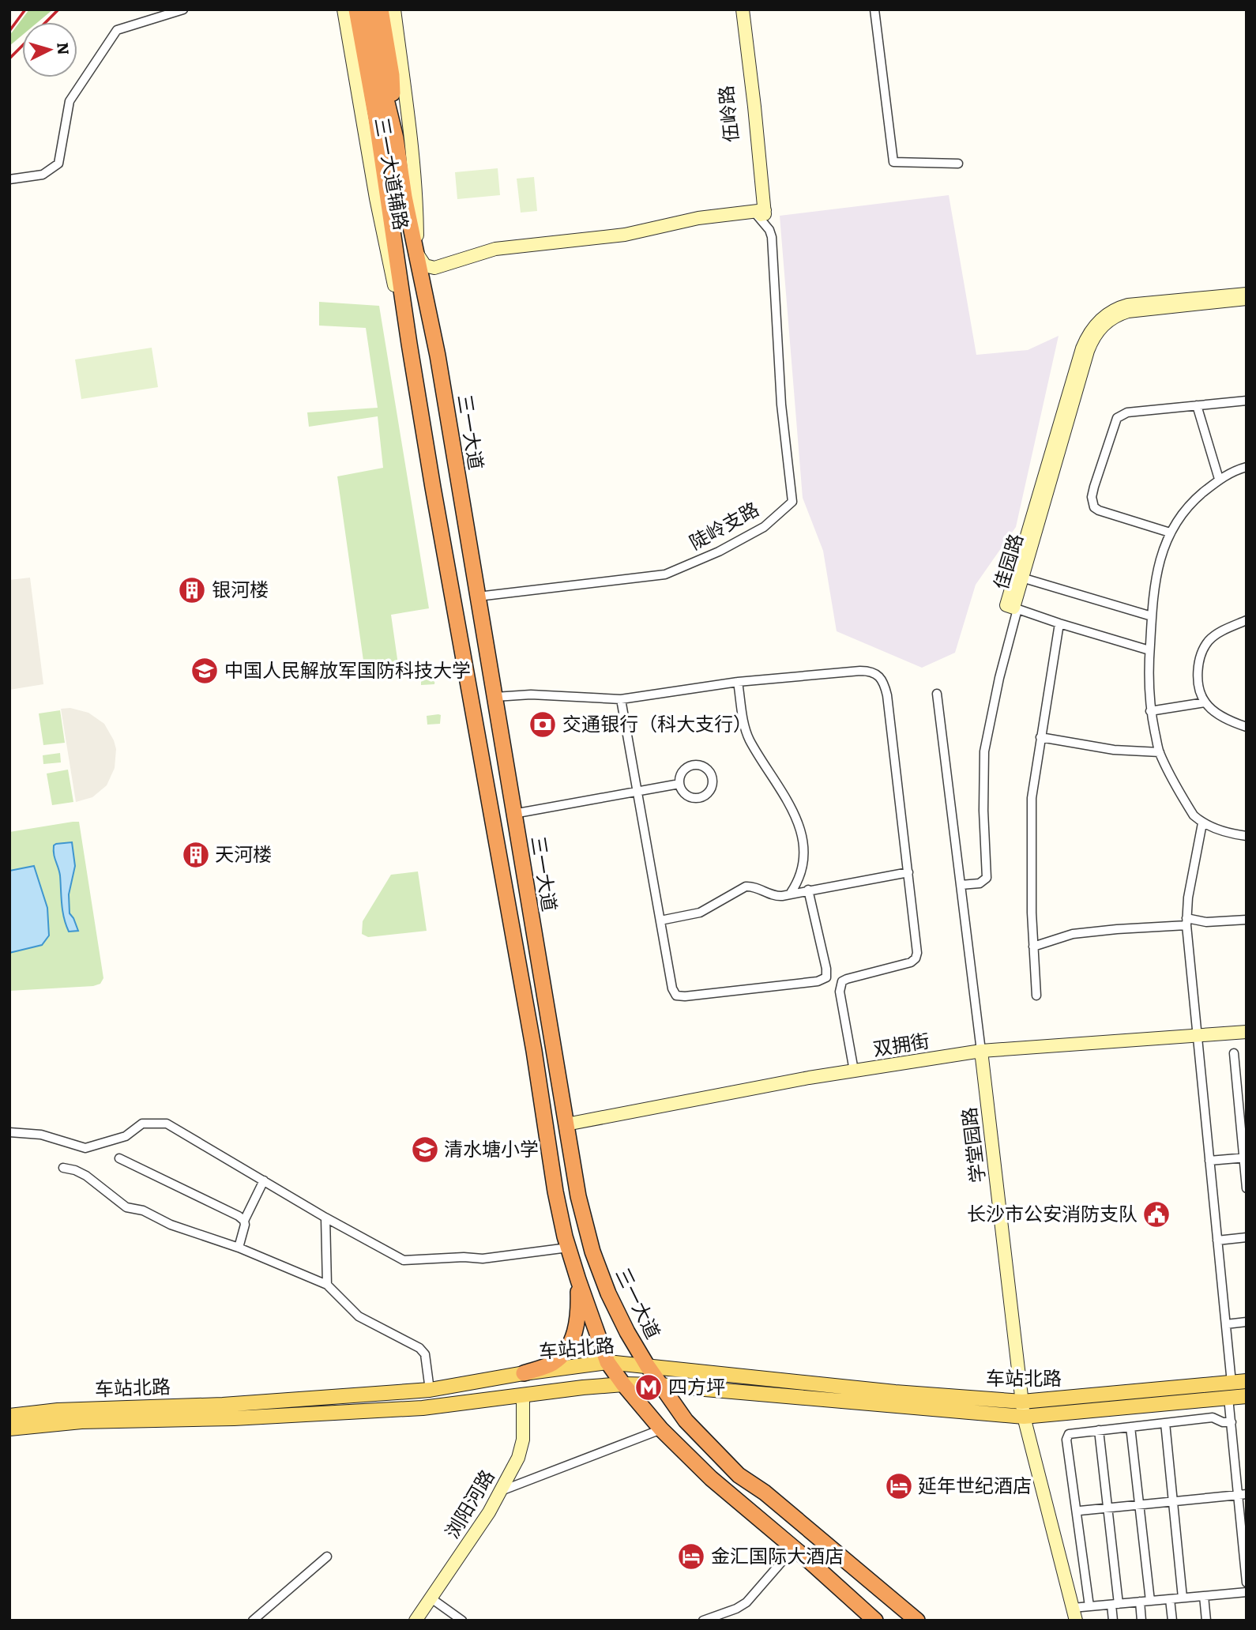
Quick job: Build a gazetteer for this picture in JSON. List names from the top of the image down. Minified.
{"streets":{"highway":["三一大道"],"main road":["车站北路"],"street":["伍岭路","三一大道辅路","陡岭支路","佳园路","双拥街","学堂园路","浏阳河路"]},"crossings":[["伍岭路","陡岭支路"],["三一大道辅路","三一大道"],["三一大道","陡岭支路"],["三一大道","双拥街"],["三一大道","车站北路"],["双拥街","学堂园路"],["学堂园路","车站北路"],["车站北路","浏阳河路"]],"places":{"building":["银河楼","天河楼"],"school or university":["中国人民解放军国防科技大学","清水塘小学"],"bank":["交通银行（科大支行）"],"public building":["长沙市公安消防支队"],"metro station":["四方坪"],"hotel":["延年世纪酒店","金汇国际大酒店"]},"north":"right"}
